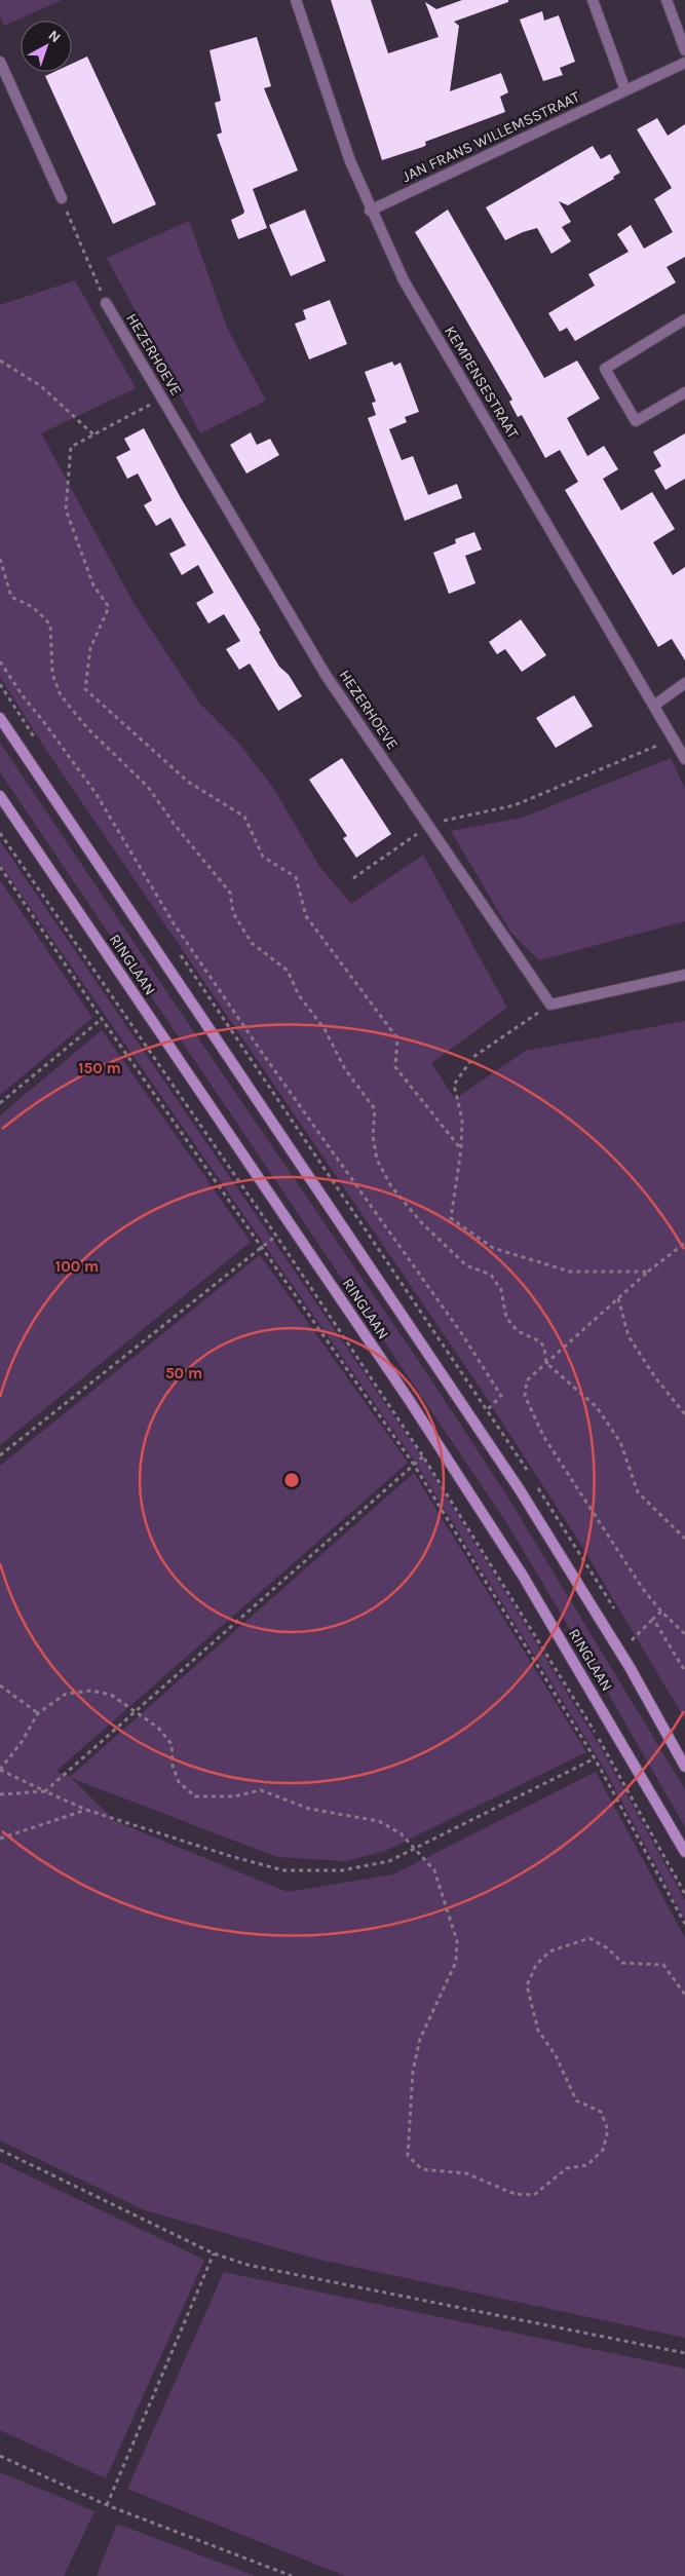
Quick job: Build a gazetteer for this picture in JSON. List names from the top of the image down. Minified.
{"streets":{"main road":["RINGLAAN"],"street":["JAN FRANS WILLEMSSTRAAT","HEZERHOEVE","KEMPENSESTRAAT"]},"crossings":[["JAN FRANS WILLEMSSTRAAT","KEMPENSESTRAAT"]],"north":"top right","rings":["150 m","100 m","50 m"]}
